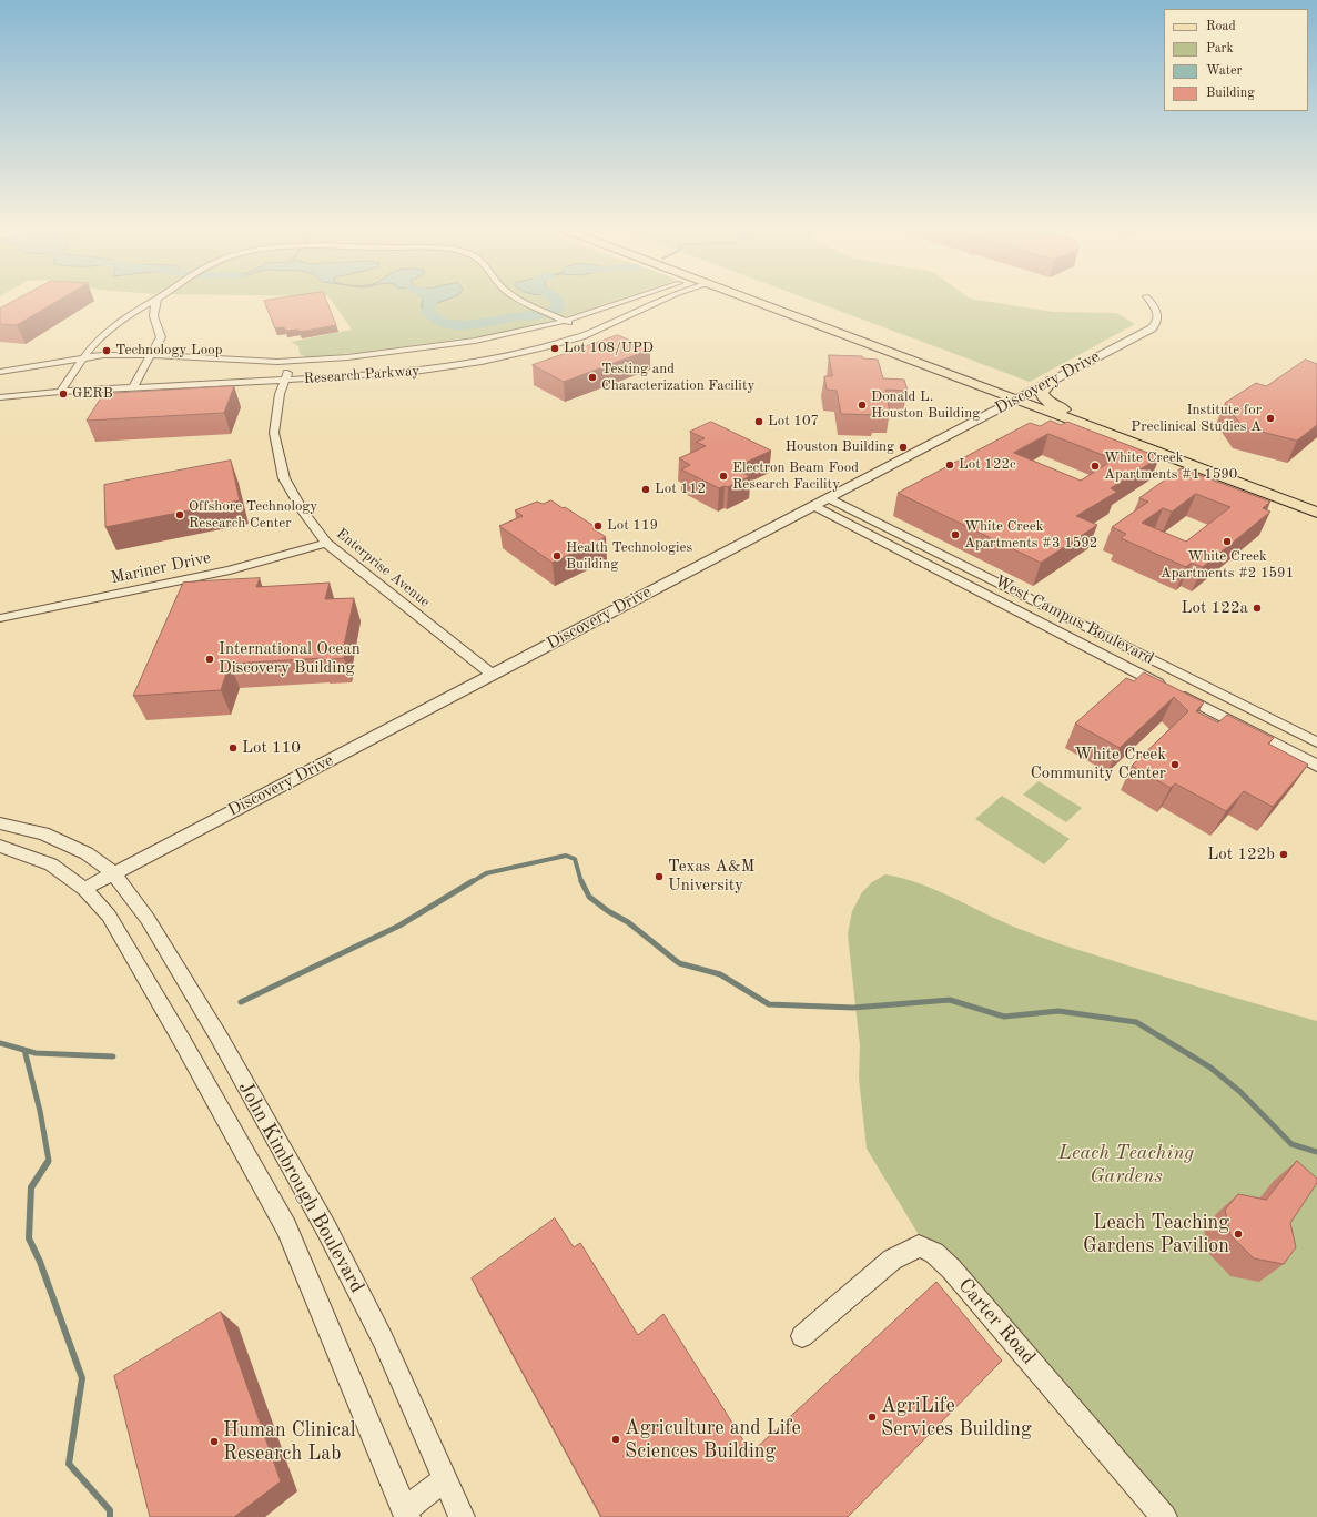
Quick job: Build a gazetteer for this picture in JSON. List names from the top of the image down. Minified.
{"streets":{"street":["Research Parkway","Discovery Drive","Mariner Drive","Enterprise Avenue","West Campus Boulevard","John Kimbrough Boulevard","Carter Road"]},"crossings":[["Research Parkway","Enterprise Avenue"],["Discovery Drive","Enterprise Avenue"],["Discovery Drive","West Campus Boulevard"],["Discovery Drive","John Kimbrough Boulevard"],["Mariner Drive","Enterprise Avenue"]],"parks":["Leach Teaching Gardens"],"places":["Lot 108/UPD","Technology Loop","Testing and Characterization Facility","GERB","Donald L. Houston Building","Institute for Preclinical Studies A","Lot 107","Houston Building","Lot 122c","White Creek Apartments #1 1590","Electron Beam Food Research Facility","Lot 112","Offshore Technology Research Center","Lot 119","White Creek Apartments #3 1592","White Creek Apartments #2 1591","Health Technologies Building","Lot 122a","International Ocean Discovery Building","Lot 110","White Creek Community Center","Lot 122b","Texas A&M University","Leach Teaching Gardens Pavilion","AgriLife Services Building","Agriculture and Life Sciences Building","Human Clinical Research Lab"],"legend":["Road","Park","Water","Building"]}
